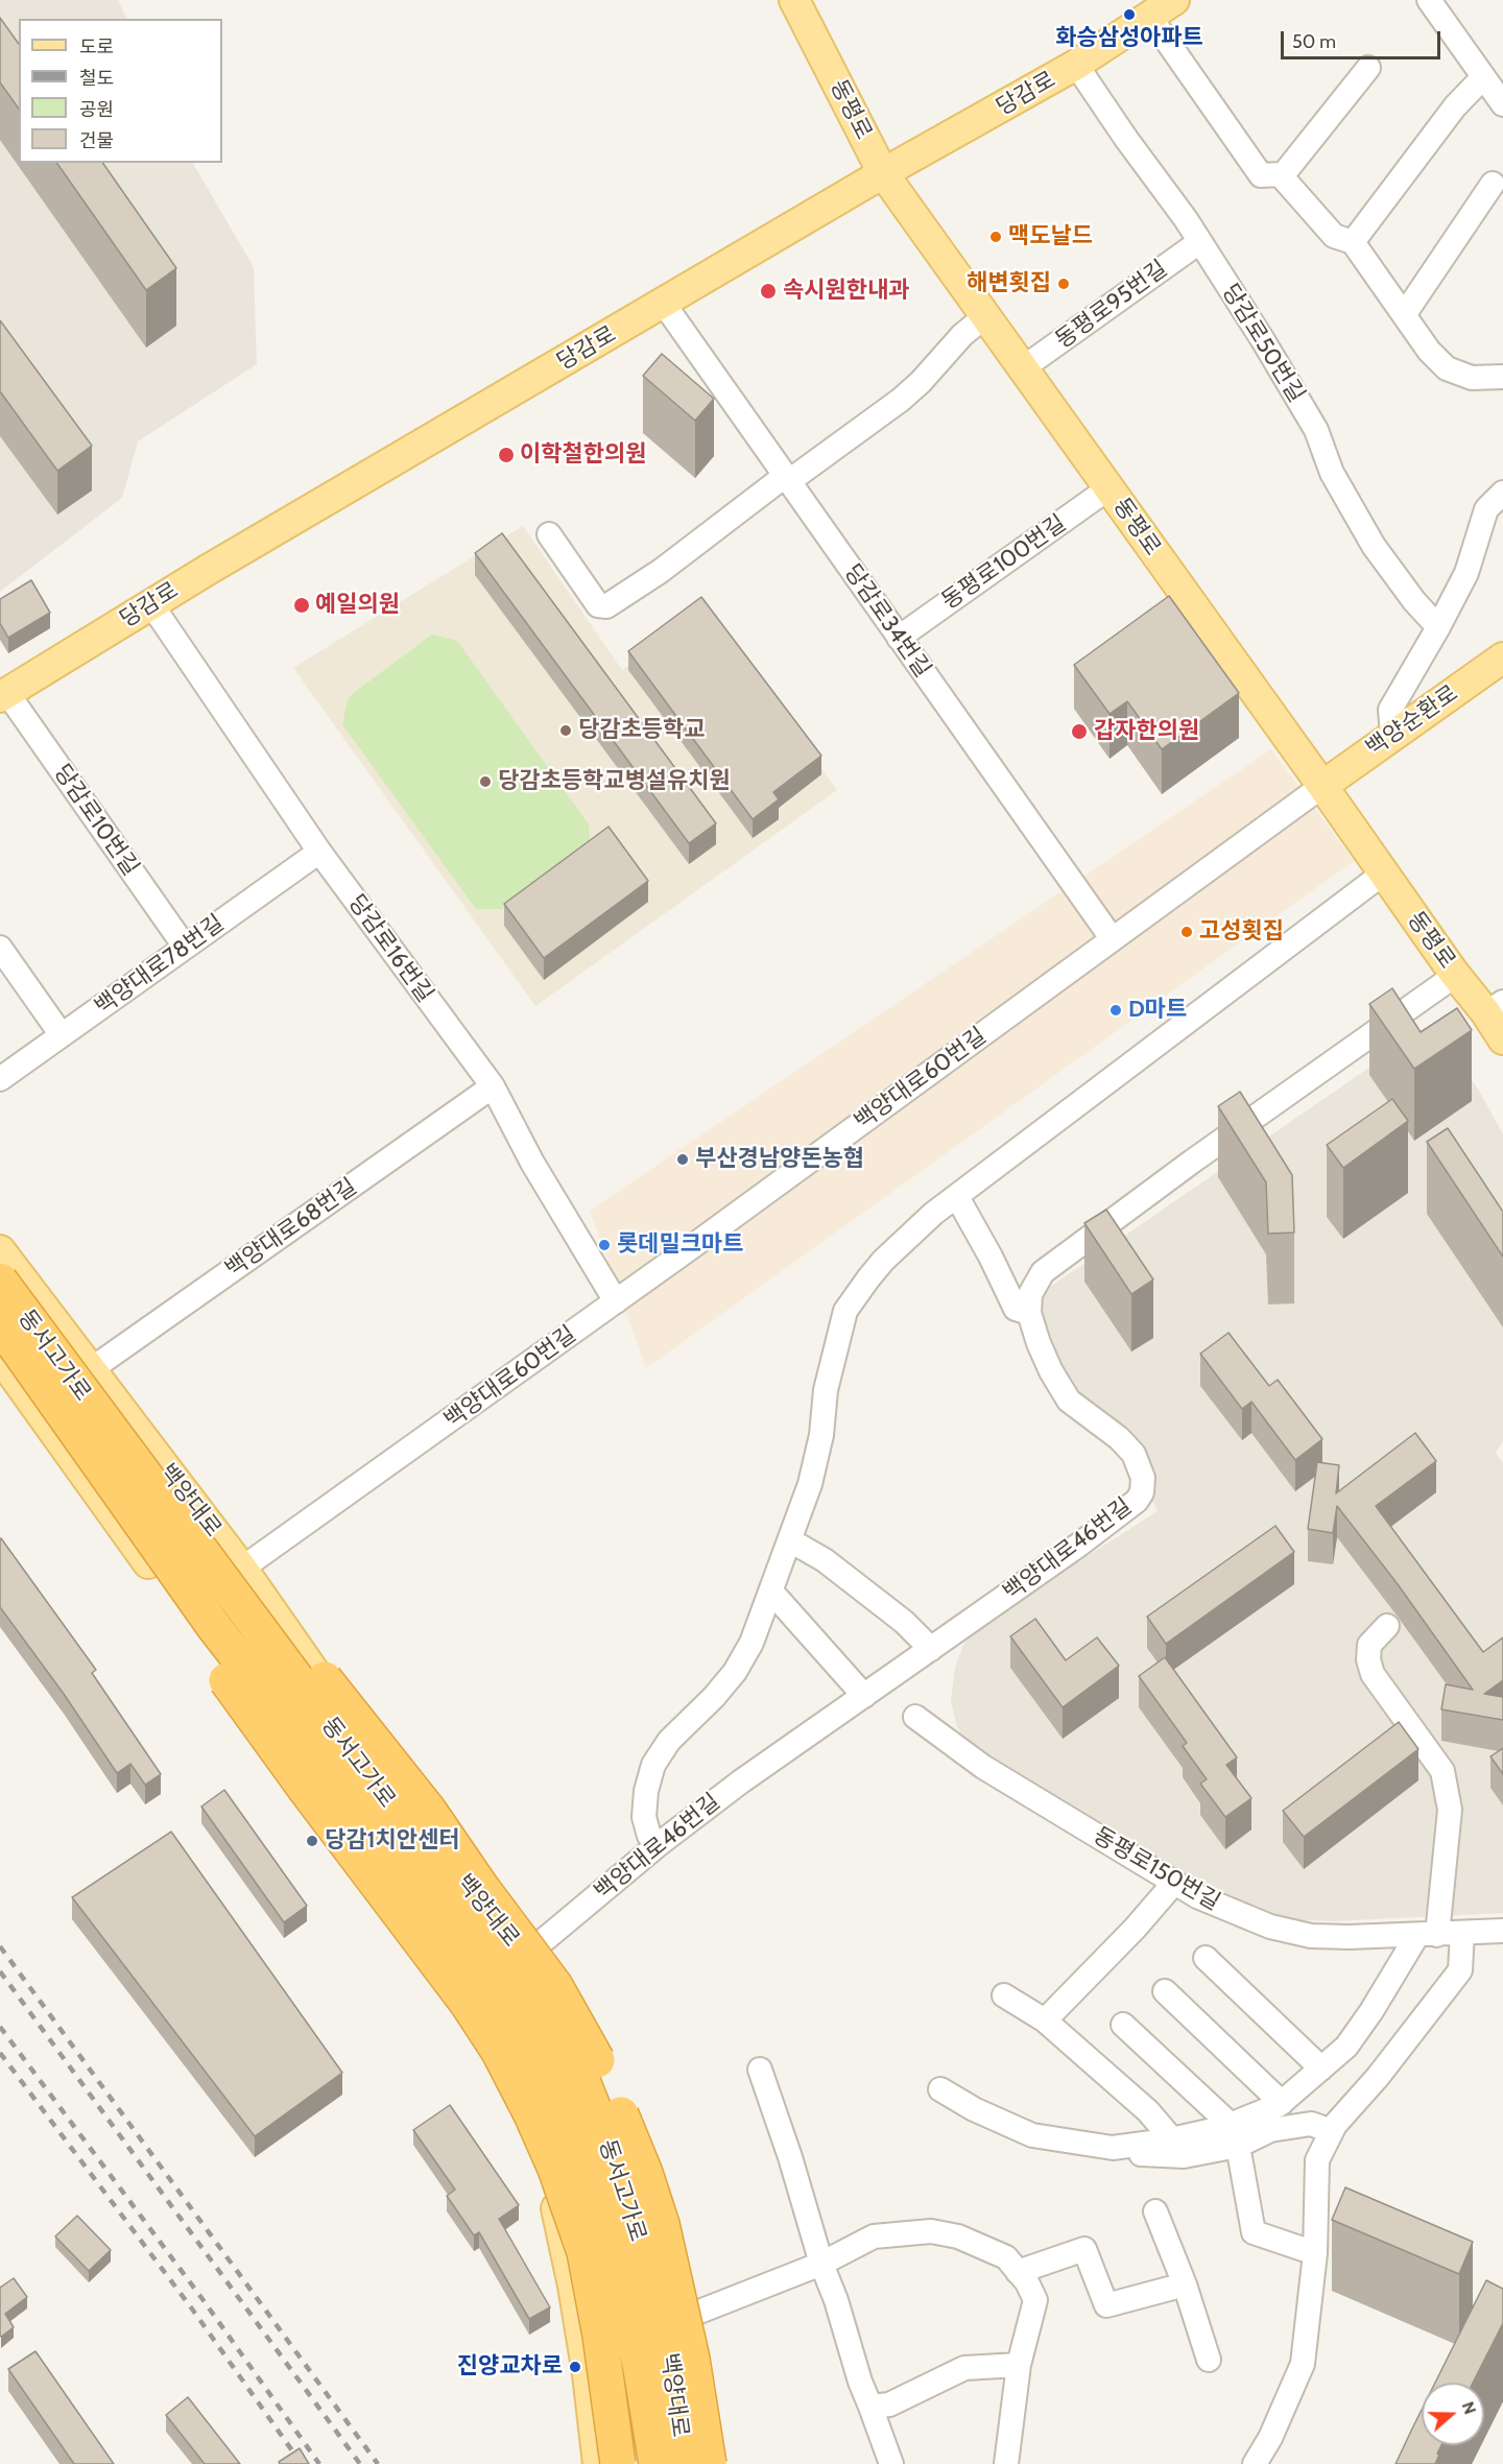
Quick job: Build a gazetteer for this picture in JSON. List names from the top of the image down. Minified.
{"streets":{"highway":["동서고가로"],"main road":["당감로","동평로","백양순환로","백양대로"],"street":["동평로95번길","당감로50번길","동평로100번길","당감로34번길","당감로10번길","당감로16번길","백양대로78번길","백양대로60번길","백양대로68번길","백양대로46번길","동평로150번길"]},"crossings":[["당감로","동평로"],["당감로","당감로50번길"],["당감로","당감로34번길"],["당감로","당감로10번길"],["당감로","당감로16번길"],["동평로","동평로95번길"],["동평로","동평로100번길"],["동평로","백양순환로"],["동평로","백양대로60번길"],["동평로95번길","당감로50번길"],["동평로100번길","당감로34번길"],["당감로34번길","백양대로60번길"],["백양순환로","백양대로60번길"],["당감로10번길","백양대로78번길"],["당감로16번길","백양대로78번길"],["당감로16번길","백양대로60번길"],["당감로16번길","백양대로68번길"],["백양대로60번길","백양대로"],["백양대로68번길","백양대로"],["동서고가로","백양대로"],["백양대로","백양대로46번길"]],"places":["화승삼성아파트","맥도날드","해변횟집","속시원한내과","이학철한의원","예일의원","당감초등학교","갑자한의원","당감초등학교병설유치원","고성횟집","D마트","부산경남양돈농협","롯데밀크마트","당감1치안센터","진양교차로"],"legend":["도로","철도","공원","건물"],"scale_bar":"50 m","north":"right"}
